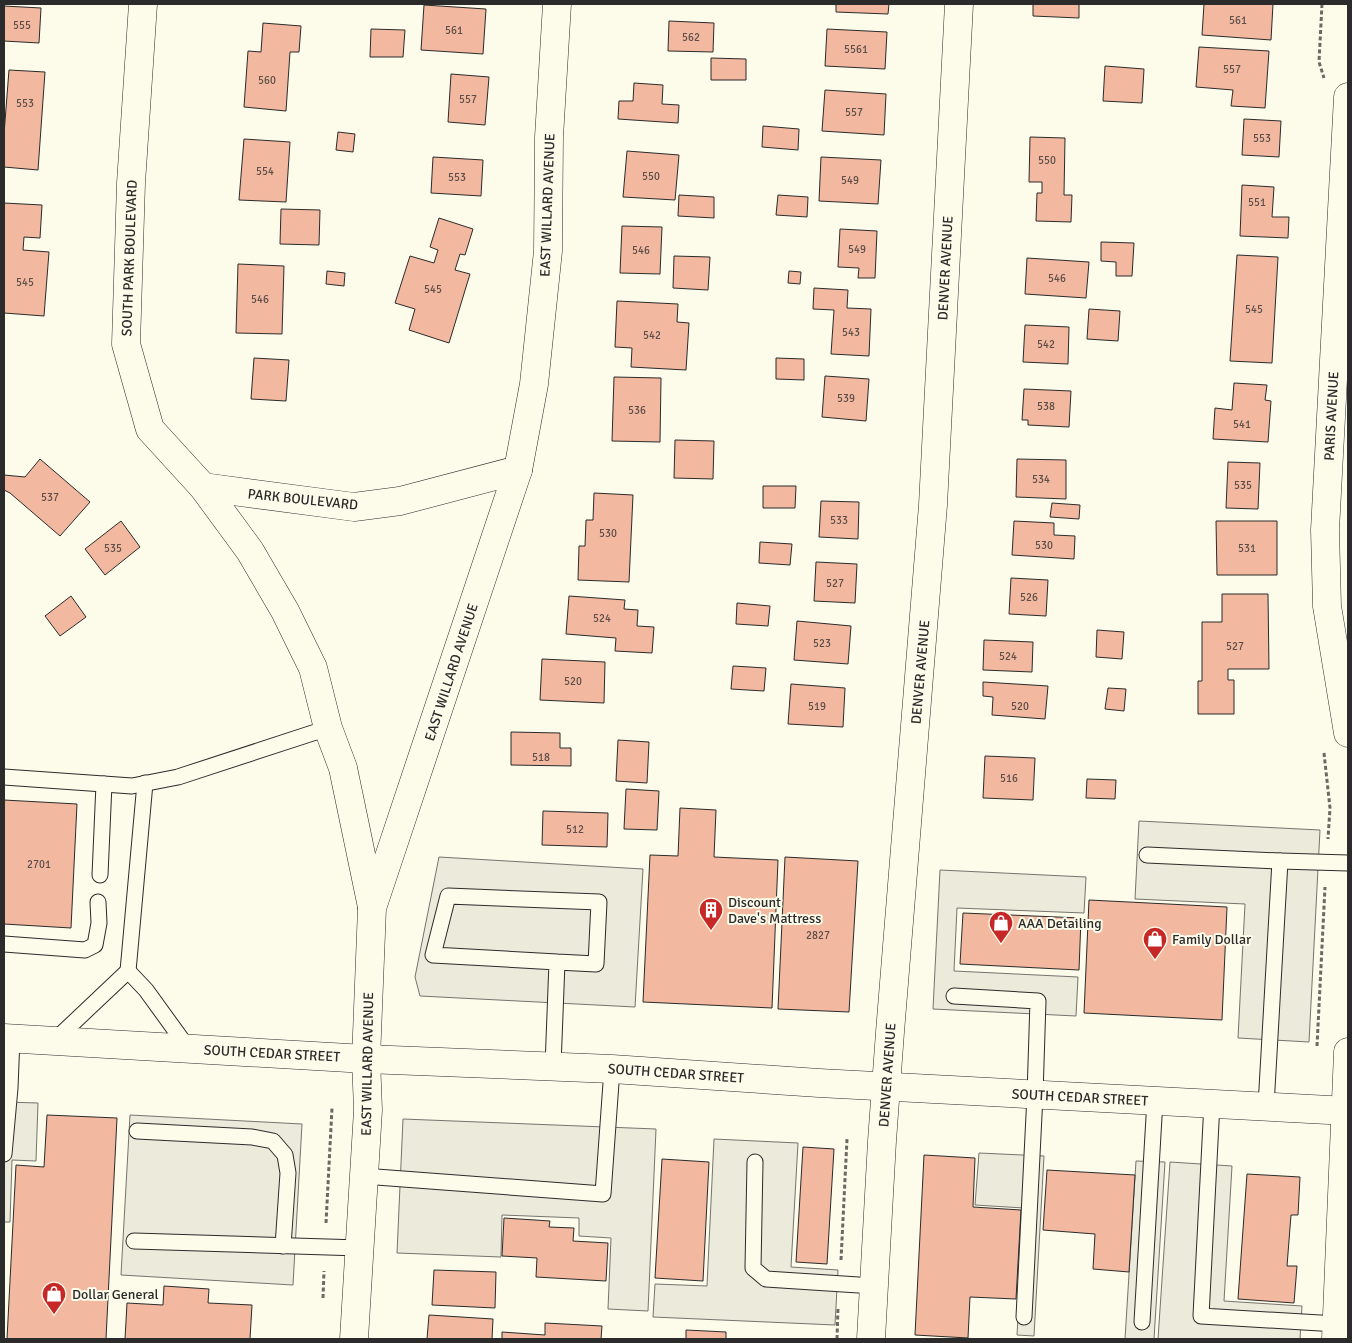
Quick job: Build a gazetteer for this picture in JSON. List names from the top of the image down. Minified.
{"streets":{"street":["EAST WILLARD AVENUE","SOUTH PARK BOULEVARD","DENVER AVENUE","PARIS AVENUE","PARK BOULEVARD","SOUTH CEDAR STREET"]},"crossings":[["EAST WILLARD AVENUE","PARK BOULEVARD"],["EAST WILLARD AVENUE","SOUTH CEDAR STREET"],["SOUTH PARK BOULEVARD","PARK BOULEVARD"],["DENVER AVENUE","SOUTH CEDAR STREET"]],"places":{"building":["Discount Dave's Mattress"],"shop":["AAA Detailing","Family Dollar","Dollar General"]},"house_numbers":["561","555","561","562","5561","557","560","557","553","557","553","550","554","550","553","549","551","549","546","546","545","545","546","545","543","542","542","539","538","536","541","534","535","537","533","530","530","535","531","527","526","524","523","527","524","520","519","520","518","516","512","2701","2827"]}
